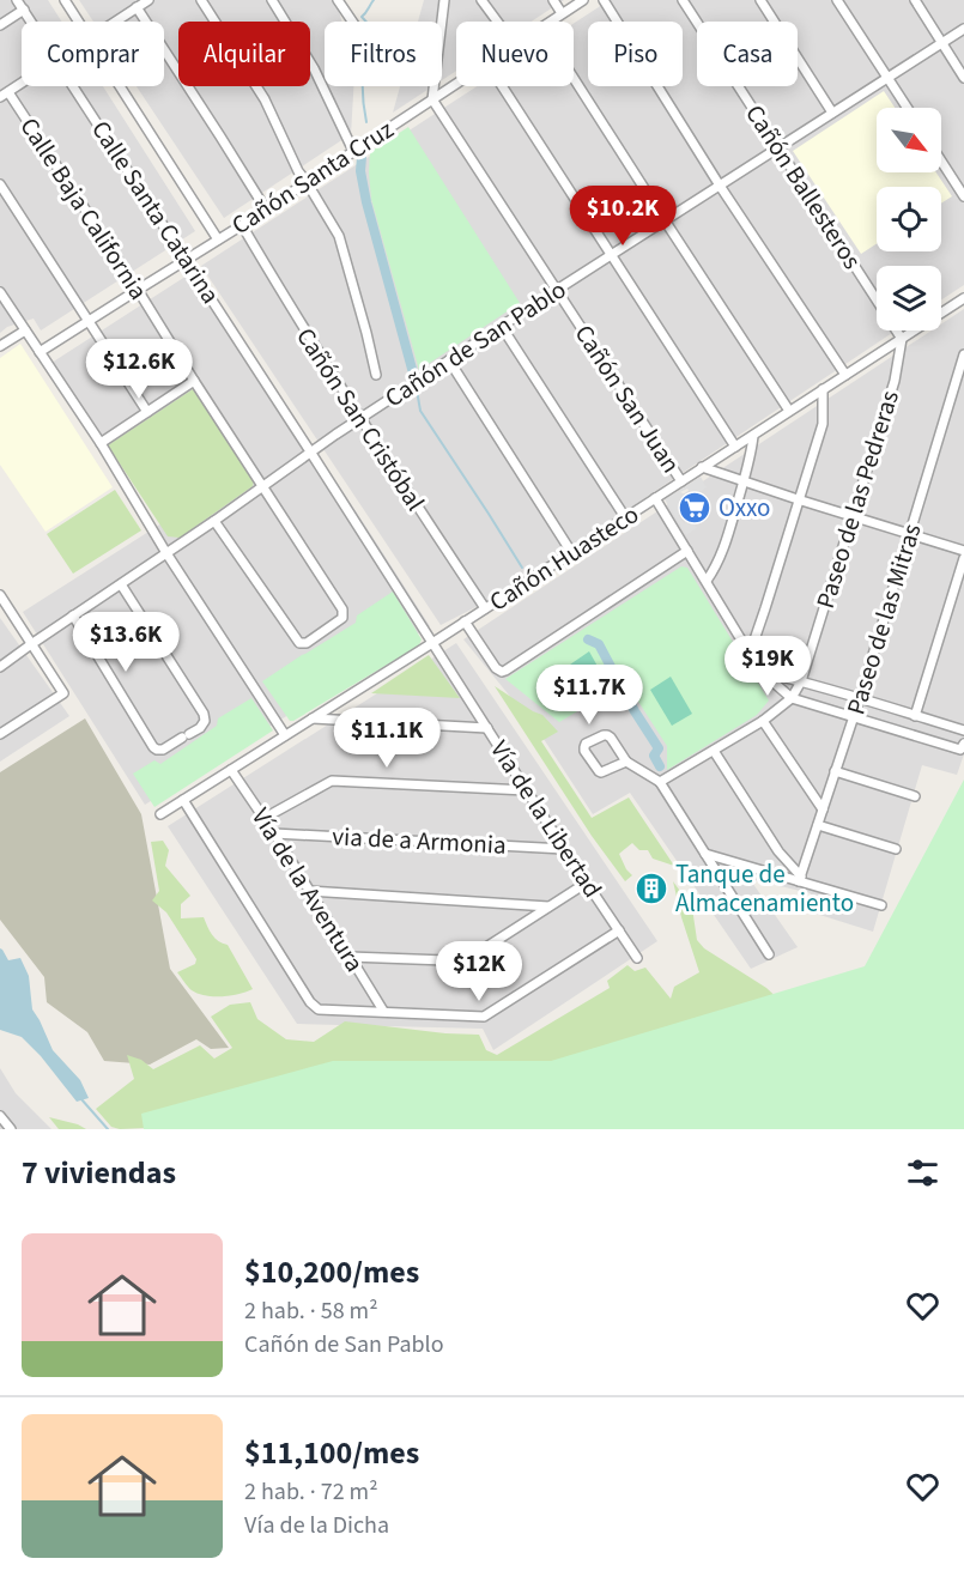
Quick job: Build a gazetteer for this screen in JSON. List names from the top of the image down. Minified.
{"streets":{"street":["Cañón Santa Cruz","Cañón Ballesteros","Calle Baja California","Calle Santa Catarina","Cañón de San Pablo","Cañón San Juan","Cañón San Cristóbal","Paseo de las Pedreras","Cañón Huasteco","Paseo de las Mitras","Vía de la Libertad","via de a Armonia","Vía de la Aventura"]},"crossings":[["Cañón Santa Cruz","Calle Baja California"],["Cañón Santa Cruz","Calle Santa Catarina"],["Cañón Santa Cruz","Cañón San Juan"],["Cañón Santa Cruz","Cañón San Cristóbal"],["Cañón Ballesteros","Cañón de San Pablo"],["Cañón Ballesteros","Paseo de las Pedreras"],["Cañón Ballesteros","Cañón Huasteco"],["Calle Baja California","Cañón de San Pablo"],["Calle Santa Catarina","Cañón de San Pablo"],["Calle Santa Catarina","Cañón Huasteco"],["Calle Santa Catarina","Vía de la Libertad"],["Cañón de San Pablo","Cañón San Juan"],["Cañón de San Pablo","Cañón San Cristóbal"],["Cañón San Juan","Cañón Huasteco"],["Cañón San Cristóbal","Cañón Huasteco"],["Paseo de las Pedreras","Cañón Huasteco"],["Cañón Huasteco","Vía de la Libertad"],["Cañón Huasteco","Vía de la Aventura"],["Vía de la Libertad","via de a Armonia"],["via de a Armonia","Vía de la Aventura"]],"places":{"supermarket":["Oxxo"],"building":["Tanque de Almacenamiento"]},"north":"bottom right","page":{"chip":["Comprar","Alquilar","Filtros","Nuevo","Piso","Casa"],"price":["$10.2K","$12.6K","$13.6K","$19K","$11.7K","$11.1K","$12K"],"heading":"7 viviendas","list":[{"name":"$10,200/mes","note":"2 hab. · 58 m² · Cañón de San Pablo"},{"name":"$11,100/mes","note":"2 hab. · 72 m² · Vía de la Dicha"}]}}
